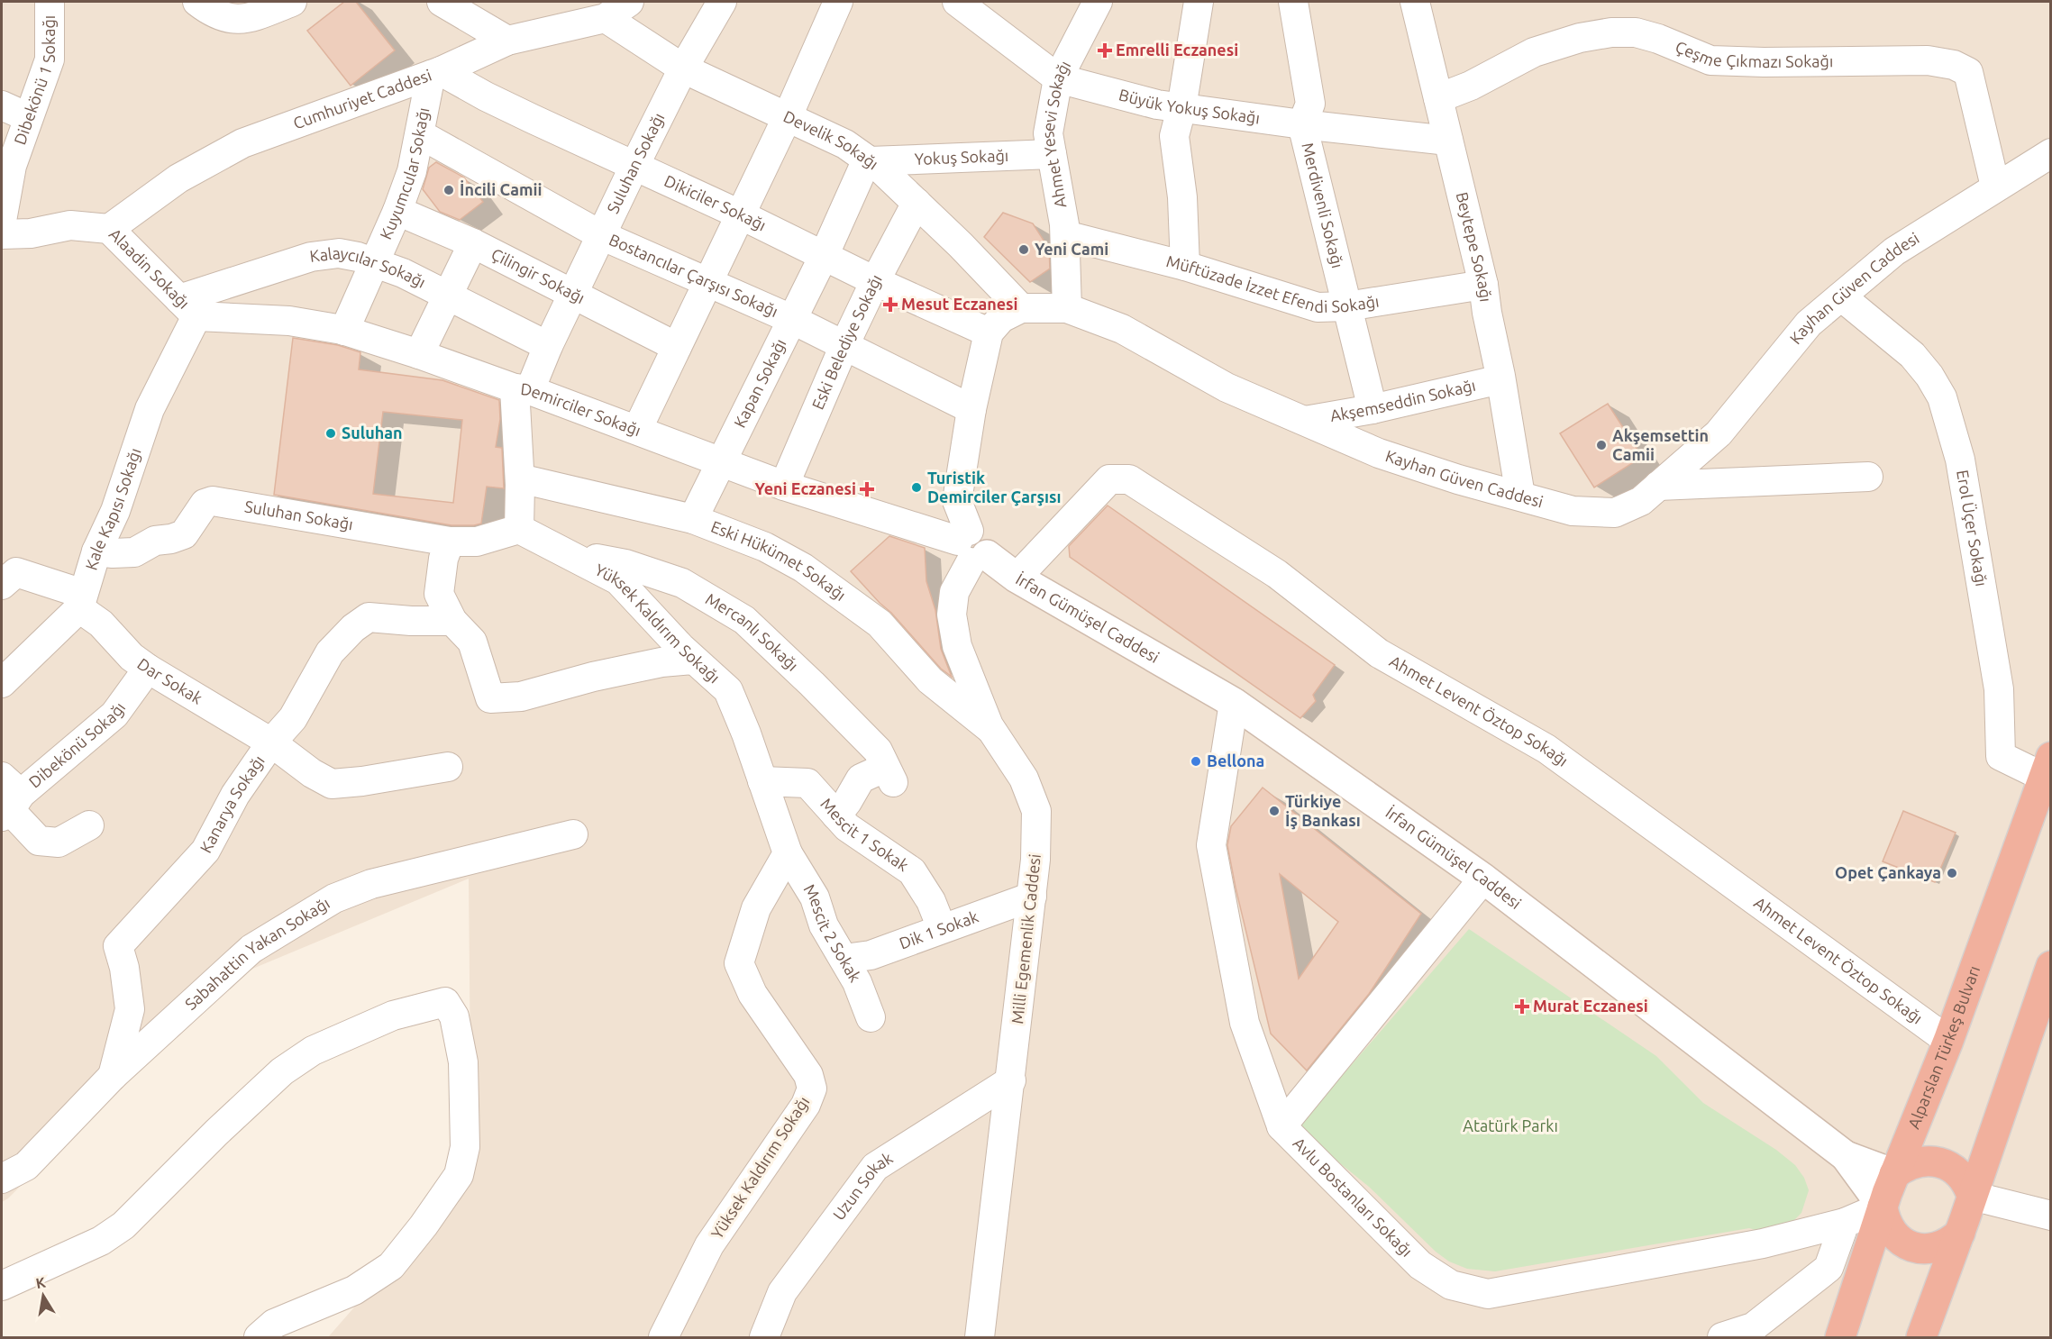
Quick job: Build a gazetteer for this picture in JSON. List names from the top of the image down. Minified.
{"streets":{"highway":["Alparslan Türkeş Bulvarı"],"street":["Çeşme Çıkmazı Sokağı","Dibekönü 1 Sokağı","Cumhuriyet Caddesi","Büyük Yokuş Sokağı","Ahmet Yesevi Sokağı","Develik Sokağı","Yokuş Sokağı","Suluhan Sokağı","Kuyumcular Sokağı","Dikiciler Sokağı","Merdivenli Sokağı","Beytepe Sokağı","Alaadin Sokağı","Kalaycılar Sokağı","Bostancılar Çarşısı Sokağı","Çilingir Sokağı","Müftüzade İzzet Efendi Sokağı","Kayhan Güven Caddesi","Eski Belediye Sokağı","Kapan Sokağı","Akşemseddin Sokağı","Demirciler Sokağı","Kale Kapısı Sokağı","Erol Üçer Sokağı","Eski Hükümet Sokağı","İrfan Gümüşel Caddesi","Yüksek Kaldırım Sokağı","Mercanlı Sokağı","Dar Sokak","Ahmet Levent Öztop Sokağı","Dibekönü Sokağı","Kanarya Sokağı","Mescit 1 Sokak","Dik 1 Sokak","Mescit 2 Sokak","Milli Egemenlik Caddesi","Sabahattin Yakan Sokağı","Uzun Sokak","Avlu Bostanları Sokağı"]},"crossings":[["Çeşme Çıkmazı Sokağı","Beytepe Sokağı"],["Çeşme Çıkmazı Sokağı","Kayhan Güven Caddesi"],["Cumhuriyet Caddesi","Develik Sokağı"],["Cumhuriyet Caddesi","Kuyumcular Sokağı"],["Cumhuriyet Caddesi","Dikiciler Sokağı"],["Cumhuriyet Caddesi","Alaadin Sokağı"],["Büyük Yokuş Sokağı","Ahmet Yesevi Sokağı"],["Büyük Yokuş Sokağı","Merdivenli Sokağı"],["Büyük Yokuş Sokağı","Beytepe Sokağı"],["Ahmet Yesevi Sokağı","Yokuş Sokağı"],["Ahmet Yesevi Sokağı","Müftüzade İzzet Efendi Sokağı"],["Ahmet Yesevi Sokağı","Kayhan Güven Caddesi"],["Develik Sokağı","Yokuş Sokağı"],["Develik Sokağı","Suluhan Sokağı"],["Develik Sokağı","Kayhan Güven Caddesi"],["Develik Sokağı","Eski Belediye Sokağı"],["Develik Sokağı","Kapan Sokağı"],["Yokuş Sokağı","Kapan Sokağı"],["Suluhan Sokağı","Dikiciler Sokağı"],["Suluhan Sokağı","Kalaycılar Sokağı"],["Suluhan Sokağı","Bostancılar Çarşısı Sokağı"],["Suluhan Sokağı","Çilingir Sokağı"],["Suluhan Sokağı","Demirciler Sokağı"],["Suluhan Sokağı","Kale Kapısı Sokağı"],["Suluhan Sokağı","Yüksek Kaldırım Sokağı"],["Kuyumcular Sokağı","Dikiciler Sokağı"],["Kuyumcular Sokağı","Kalaycılar Sokağı"],["Kuyumcular Sokağı","Bostancılar Çarşısı Sokağı"],["Kuyumcular Sokağı","Çilingir Sokağı"],["Kuyumcular Sokağı","Demirciler Sokağı"],["Dikiciler Sokağı","Kayhan Güven Caddesi"],["Dikiciler Sokağı","Eski Belediye Sokağı"],["Dikiciler Sokağı","Kapan Sokağı"],["Merdivenli Sokağı","Müftüzade İzzet Efendi Sokağı"],["Merdivenli Sokağı","Akşemseddin Sokağı"],["Beytepe Sokağı","Müftüzade İzzet Efendi Sokağı"],["Beytepe Sokağı","Kayhan Güven Caddesi"],["Beytepe Sokağı","Akşemseddin Sokağı"],["Alaadin Sokağı","Kalaycılar Sokağı"],["Alaadin Sokağı","Demirciler Sokağı"],["Alaadin Sokağı","Kale Kapısı Sokağı"],["Kalaycılar Sokağı","Demirciler Sokağı"],["Kalaycılar Sokağı","Kale Kapısı Sokağı"],["Bostancılar Çarşısı Sokağı","Eski Belediye Sokağı"],["Bostancılar Çarşısı Sokağı","Kapan Sokağı"],["Kayhan Güven Caddesi","Akşemseddin Sokağı"],["Kayhan Güven Caddesi","Erol Üçer Sokağı"],["Eski Belediye Sokağı","Demirciler Sokağı"],["Kapan Sokağı","Demirciler Sokağı"],["Kapan Sokağı","Eski Hükümet Sokağı"],["Demirciler Sokağı","Kale Kapısı Sokağı"],["Demirciler Sokağı","İrfan Gümüşel Caddesi"],["Demirciler Sokağı","Milli Egemenlik Caddesi"],["Kale Kapısı Sokağı","Dar Sokak"],["Erol Üçer Sokağı","Alparslan Türkeş Bulvarı"],["Eski Hükümet Sokağı","Milli Egemenlik Caddesi"],["İrfan Gümüşel Caddesi","Ahmet Levent Öztop Sokağı"],["İrfan Gümüşel Caddesi","Milli Egemenlik Caddesi"],["İrfan Gümüşel Caddesi","Alparslan Türkeş Bulvarı"],["İrfan Gümüşel Caddesi","Avlu Bostanları Sokağı"],["Yüksek Kaldırım Sokağı","Mercanlı Sokağı"],["Yüksek Kaldırım Sokağı","Mescit 1 Sokak"],["Yüksek Kaldırım Sokağı","Mescit 2 Sokak"],["Mercanlı Sokağı","Mescit 1 Sokak"],["Dar Sokak","Dibekönü Sokağı"],["Dar Sokak","Kanarya Sokağı"],["Ahmet Levent Öztop Sokağı","Alparslan Türkeş Bulvarı"],["Kanarya Sokağı","Sabahattin Yakan Sokağı"],["Mescit 1 Sokak","Dik 1 Sokak"],["Dik 1 Sokak","Mescit 2 Sokak"],["Dik 1 Sokak","Milli Egemenlik Caddesi"],["Milli Egemenlik Caddesi","Uzun Sokak"],["Alparslan Türkeş Bulvarı","Avlu Bostanları Sokağı"]],"parks":["Atatürk Parkı"],"places":{"health":["Emrelli Eczanesi","Mesut Eczanesi","Yeni Eczanesi","Murat Eczanesi"],"other":["İncili Camii","Yeni Cami","Suluhan","Akşemsettin Camii","Turistik Demirciler Çarşısı","Bellona","Türkiye İş Bankası","Opet Çankaya"]},"north":"top"}
